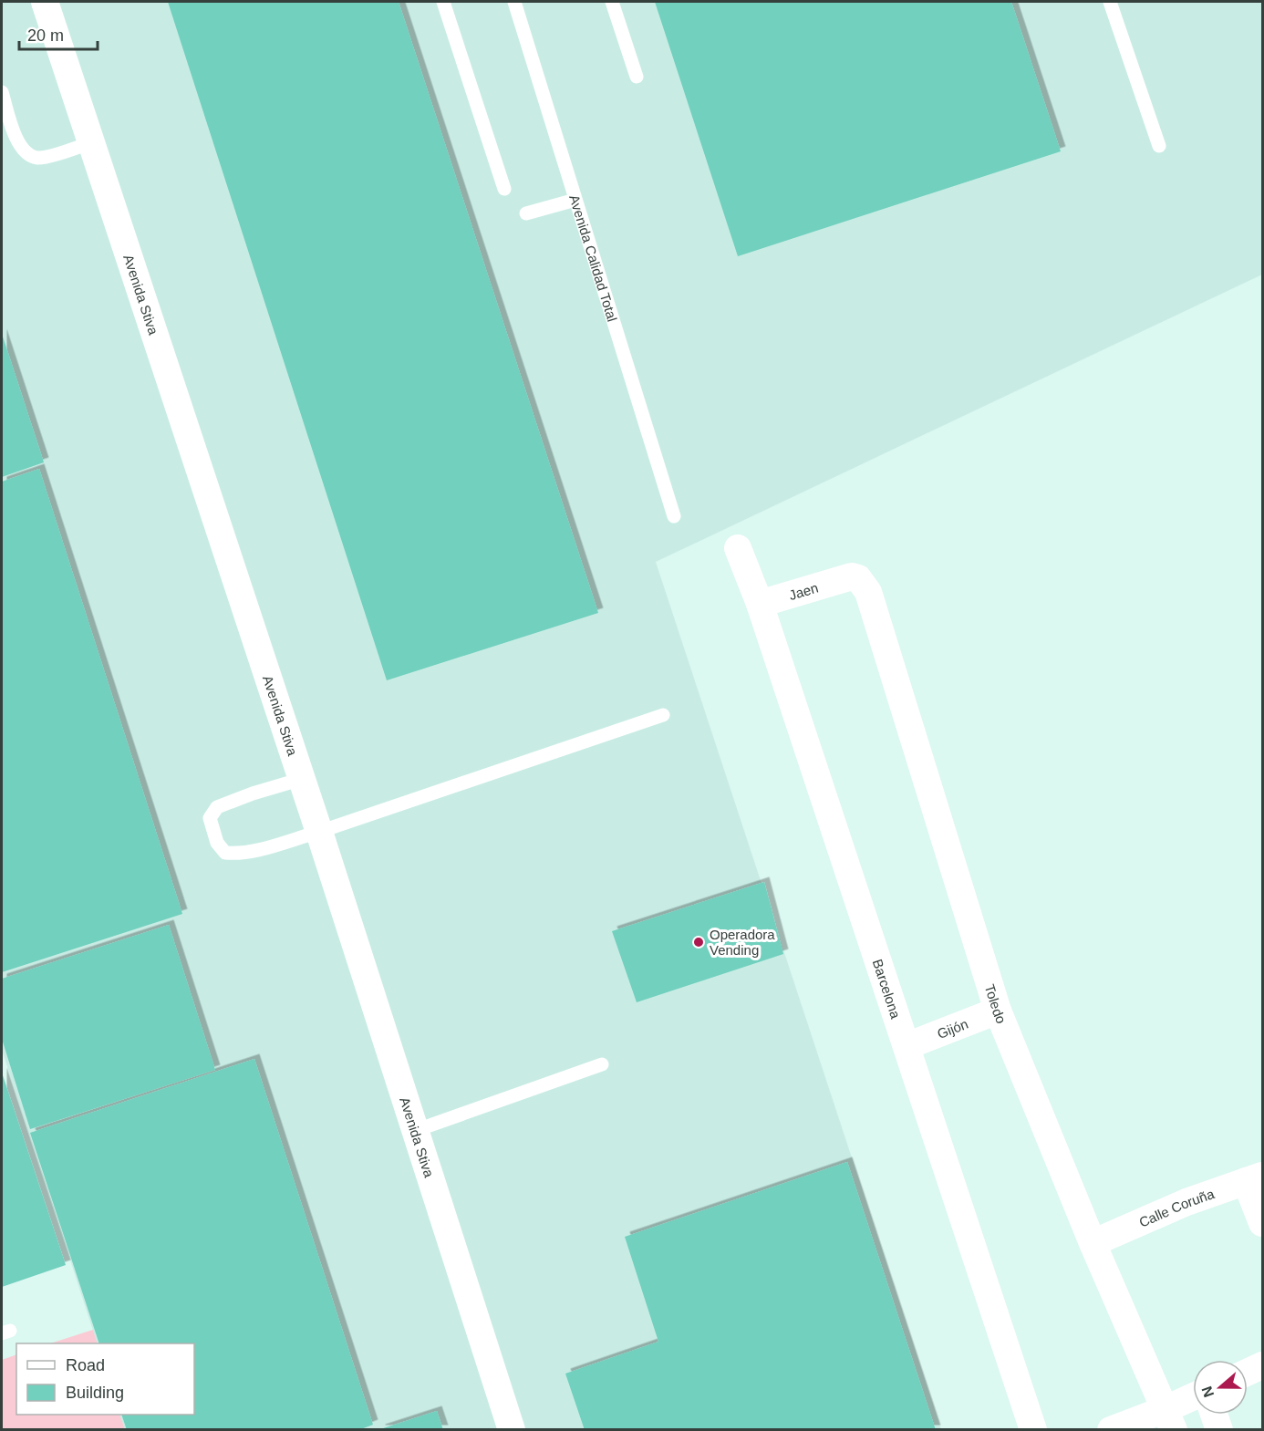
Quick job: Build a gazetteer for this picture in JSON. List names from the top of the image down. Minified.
{"streets":{"street":["Avenida Stiva","Jaen","Barcelona","Toledo","Gijón","Calle Coruña"],"lane":["Avenida Calidad Total"]},"crossings":[["Jaen","Barcelona"],["Jaen","Toledo"],["Barcelona","Gijón"],["Toledo","Gijón"],["Toledo","Calle Coruña"]],"places":["Operadora Vending"],"legend":["Road","Building"],"scale_bar":"20 m","north":"left"}
